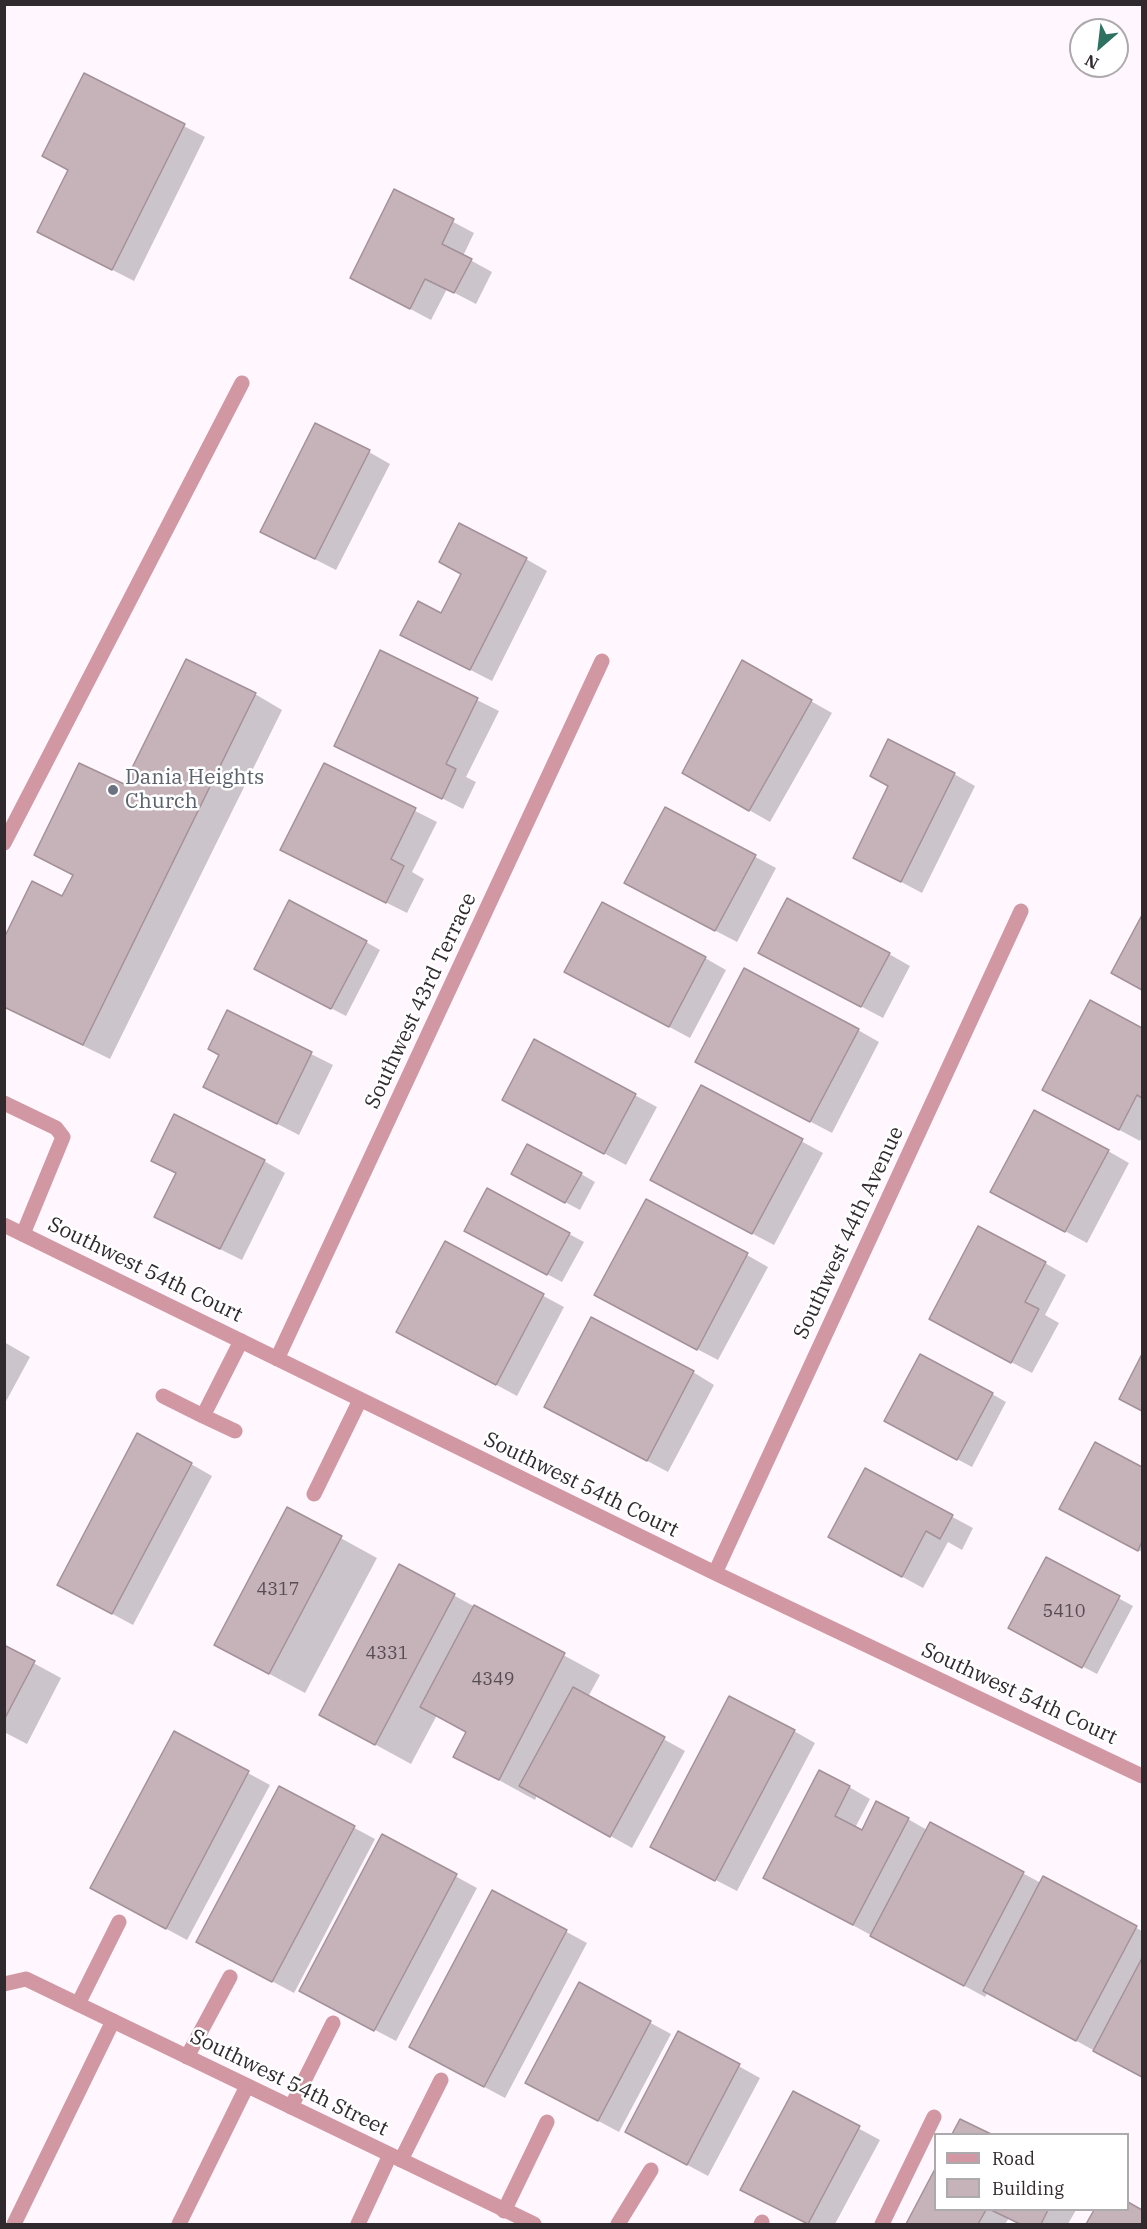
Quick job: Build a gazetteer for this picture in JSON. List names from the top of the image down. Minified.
{"streets":{"street":["Southwest 43rd Terrace","Southwest 44th Avenue","Southwest 54th Court","Southwest 54th Street"]},"crossings":[["Southwest 43rd Terrace","Southwest 54th Court"],["Southwest 44th Avenue","Southwest 54th Court"]],"places":["Dania Heights Church"],"house_numbers":["4317","5410","4331","4349"],"legend":["Road","Building"],"north":"bottom left"}
